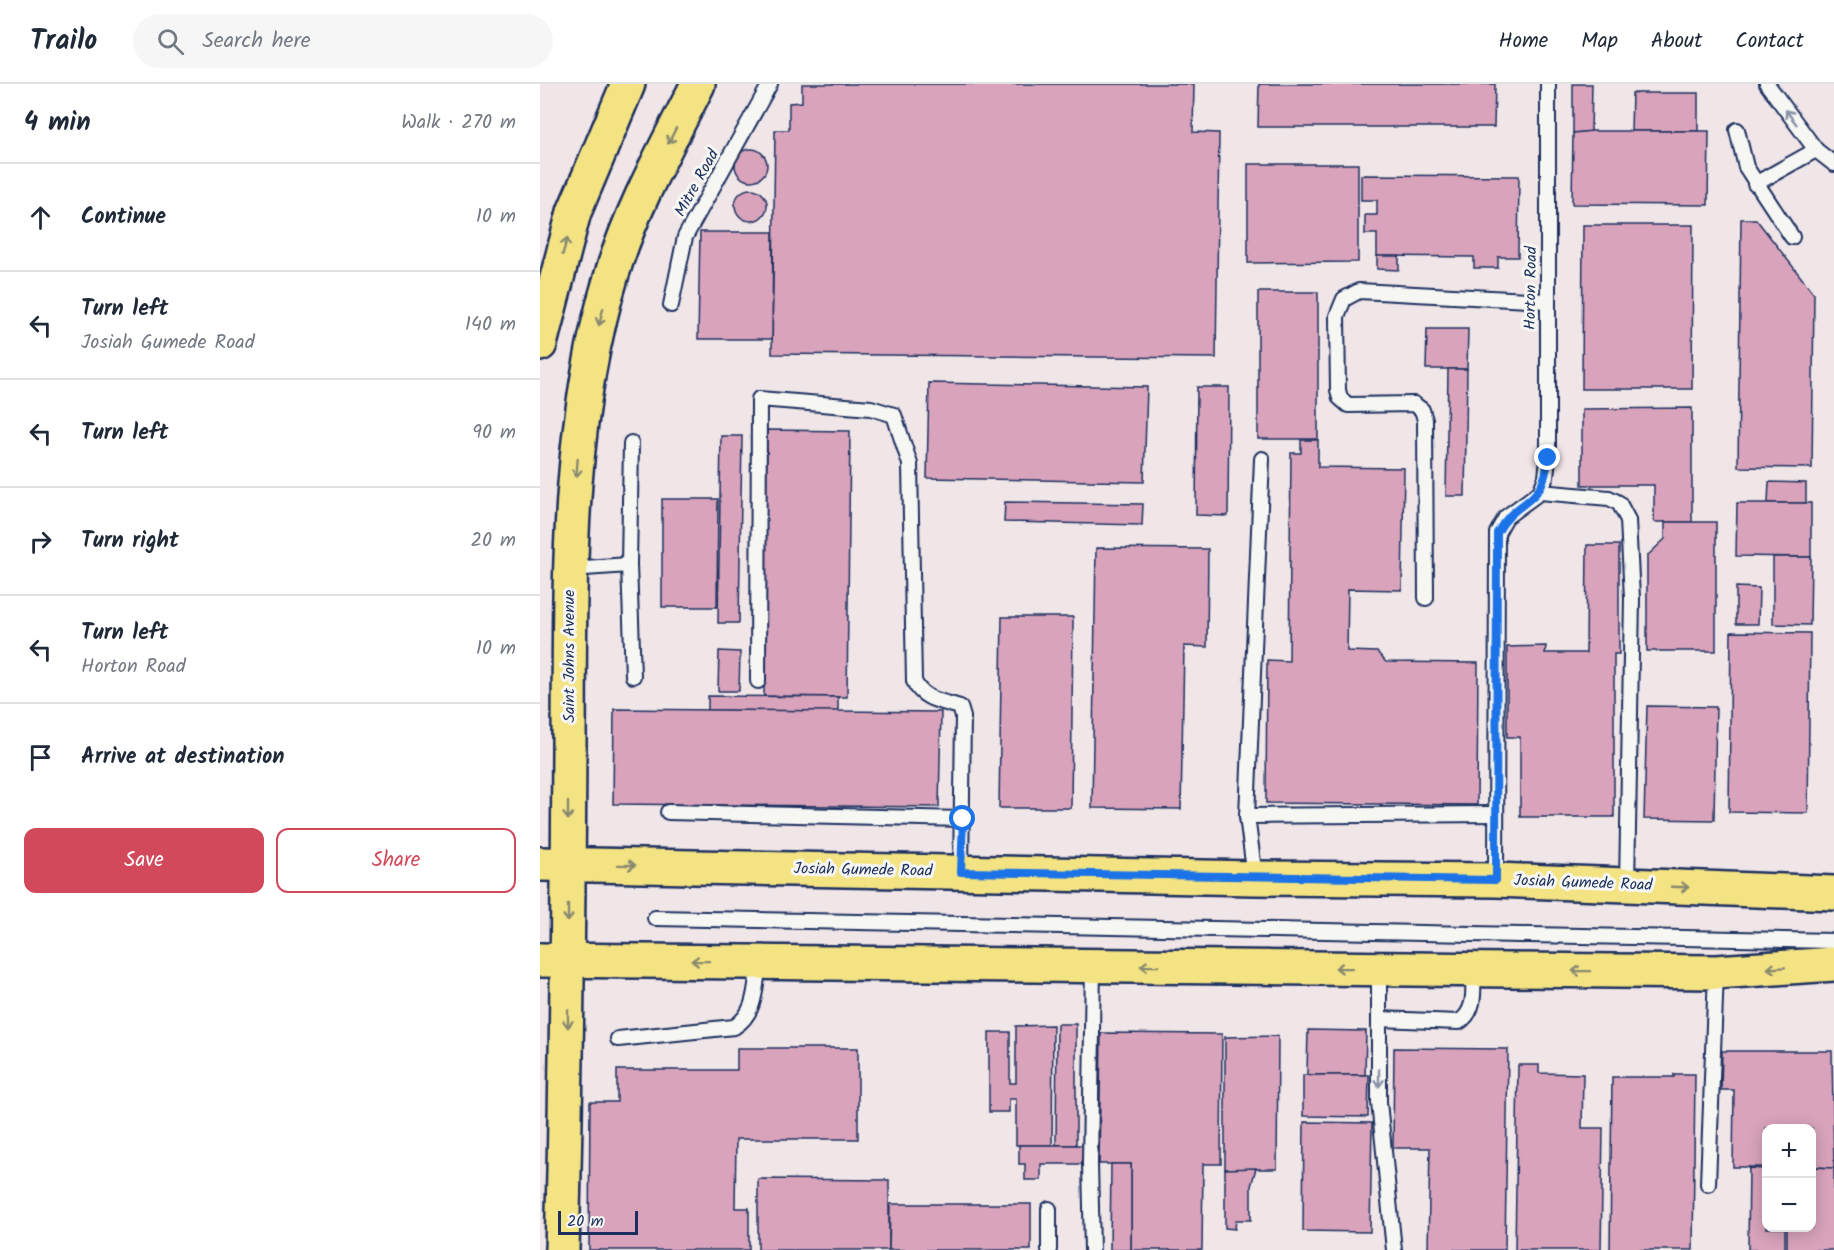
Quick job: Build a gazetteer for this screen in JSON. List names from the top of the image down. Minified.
{"streets":{"main road":["Saint Johns Avenue","Josiah Gumede Road"],"lane":["Mitre Road","Horton Road"]},"crossings":[["Saint Johns Avenue","Josiah Gumede Road"]],"one_way":["Saint Johns Avenue"],"scale_bar":"20 m","page":{"header":"Trailo","search":"Search here","nav":["Home","Map","About","Contact"],"heading":["4 min","Walk · 270 m"],"list":[["Continue","10 m"],["Turn left","Josiah Gumede Road","140 m"],["Turn left","90 m"],["Turn right","20 m"],["Turn left","Horton Road","10 m"],"Arrive at destination"],"buttons":["Save","Share"],"map_buttons":["+","−"],"scale":"20 m"}}
